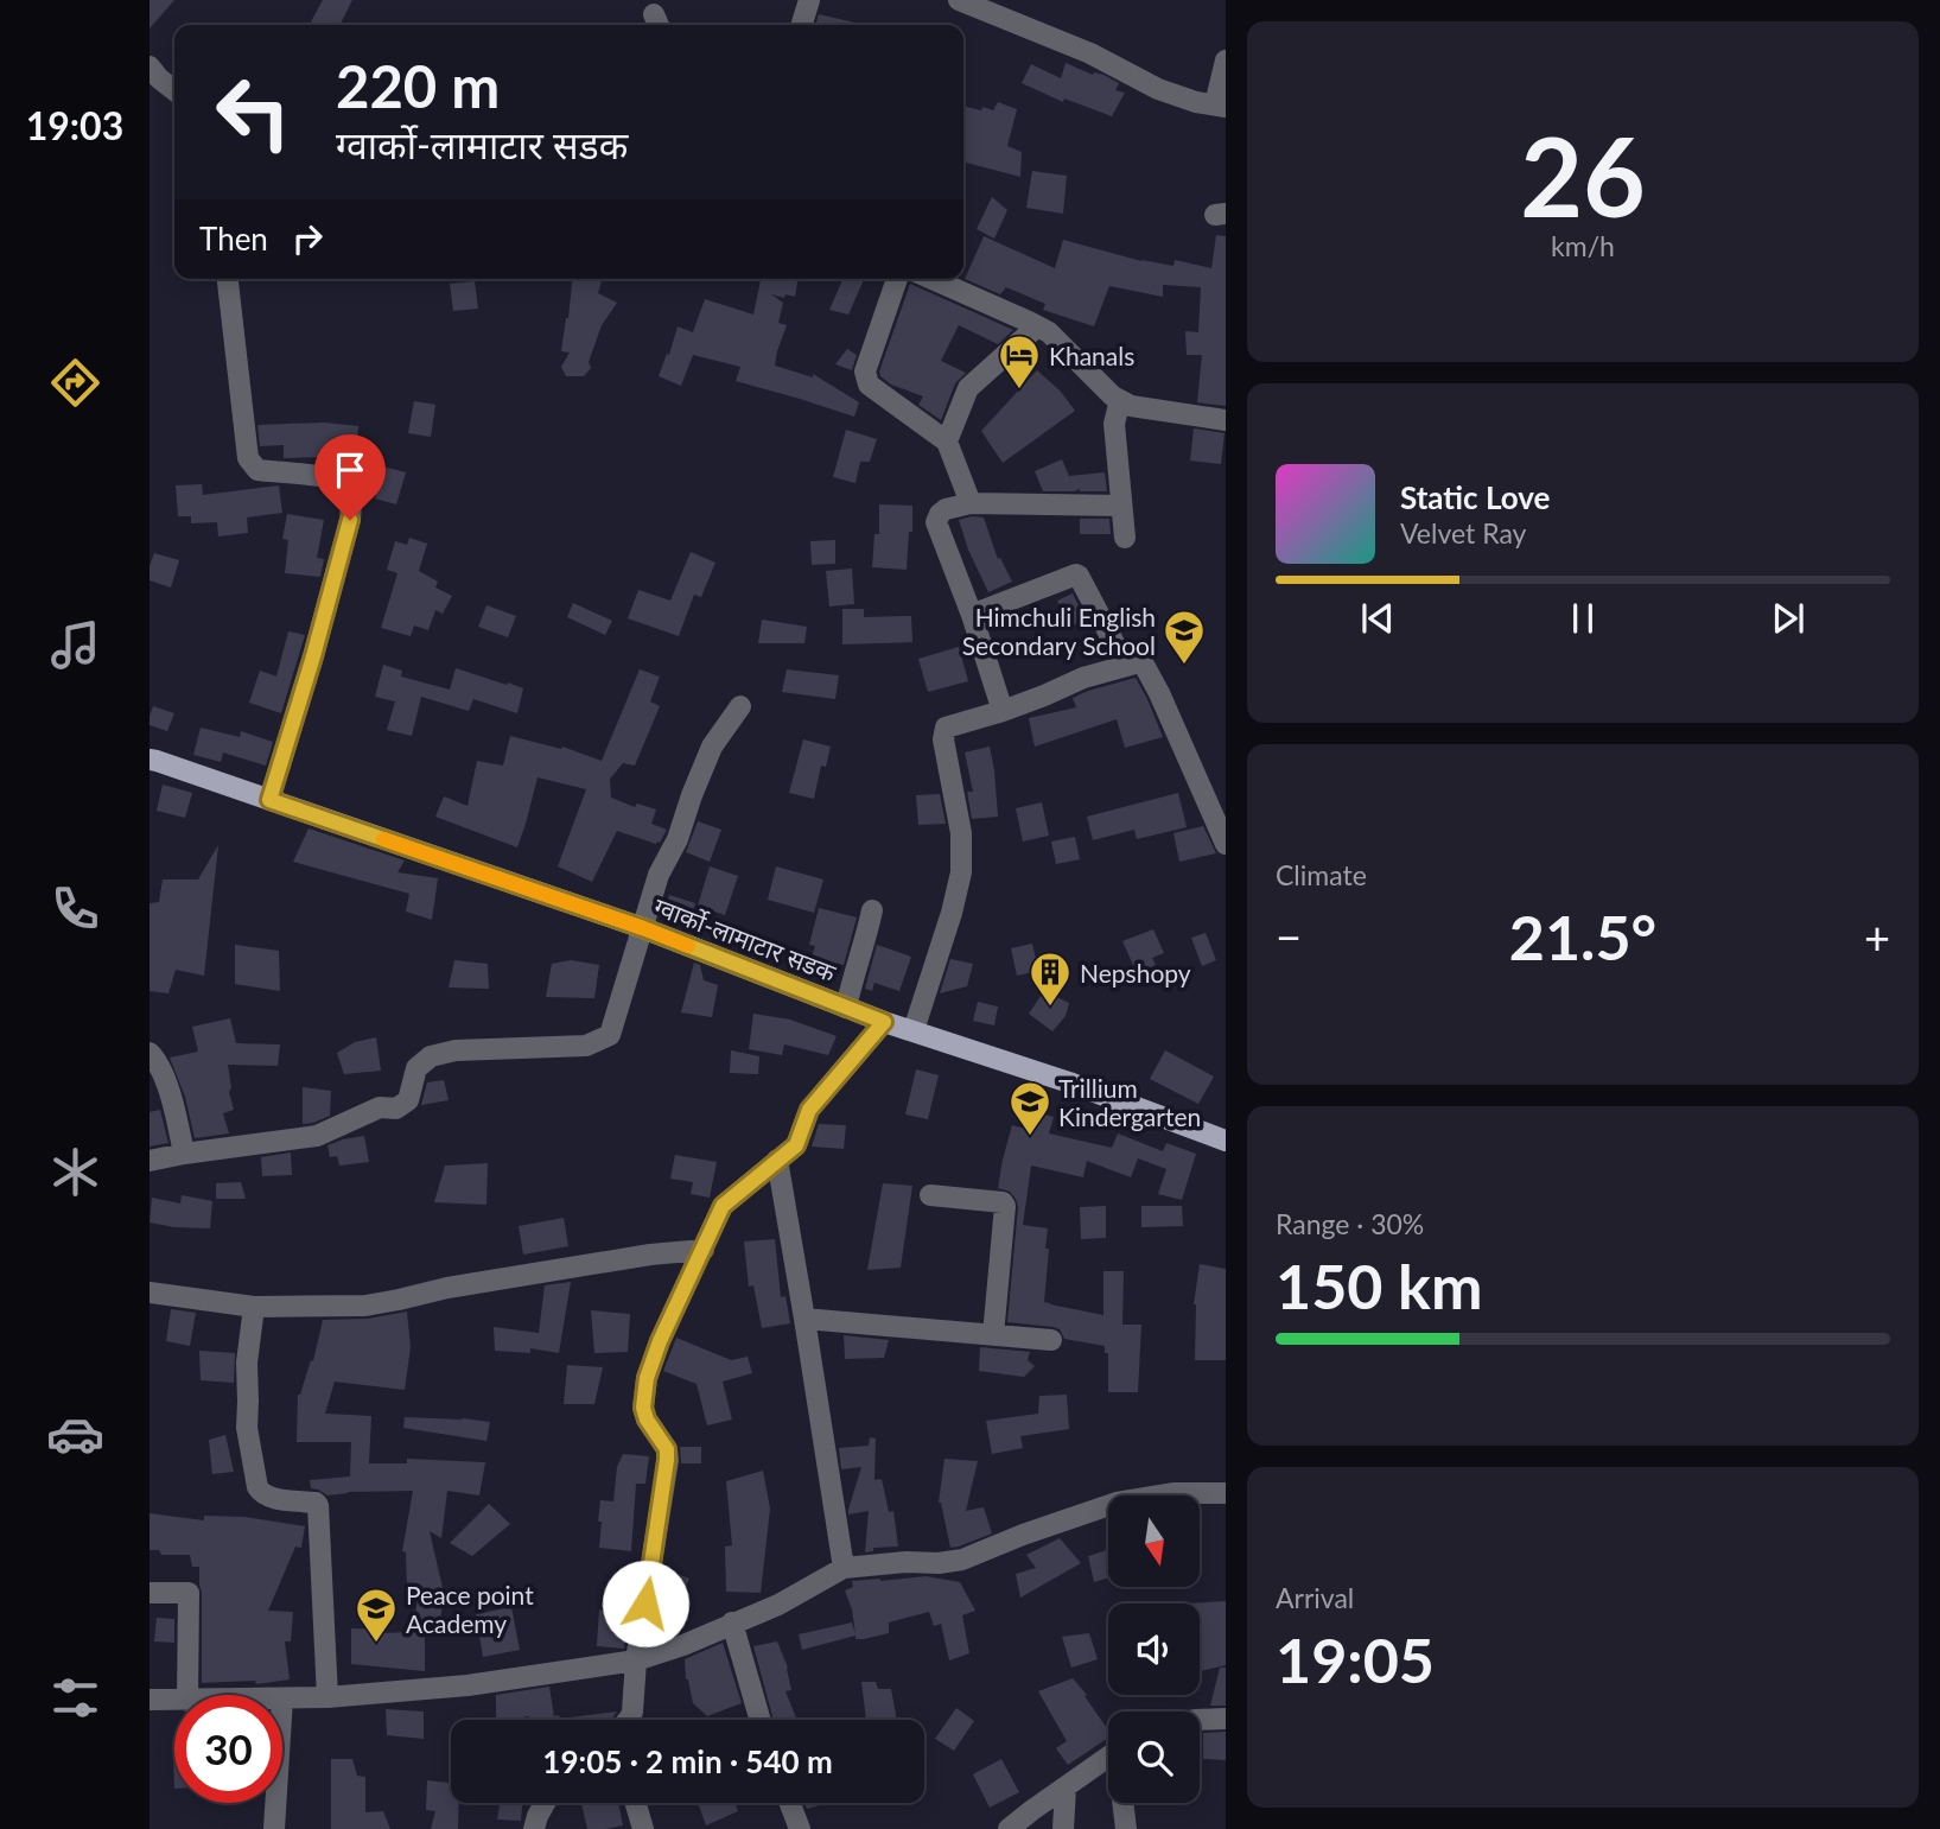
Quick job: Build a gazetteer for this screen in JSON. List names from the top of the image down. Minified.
{"streets":{"main road":["ग्वार्को-लामाटार सडक"]},"places":{"hotel":["Khanals"],"school or university":["Himchuli English Secondary School","Trillium Kindergarten","Peace point Academy"],"building":["Nepshopy"]},"north":"bottom","page":{"tabs":"19:03","tile":[["26","km/h"],"Climate",["Range · 30%","150 km"],["Arrival","19:05"]],"turn":["220 m","ग्वार्को-लामाटार सडक"],"then":"Then","song":["Static Love","Velvet Ray"],"heat":["−","21.5°","+"],"limit":"30","trip":"19:05 · 2 min · 540 m"}}
